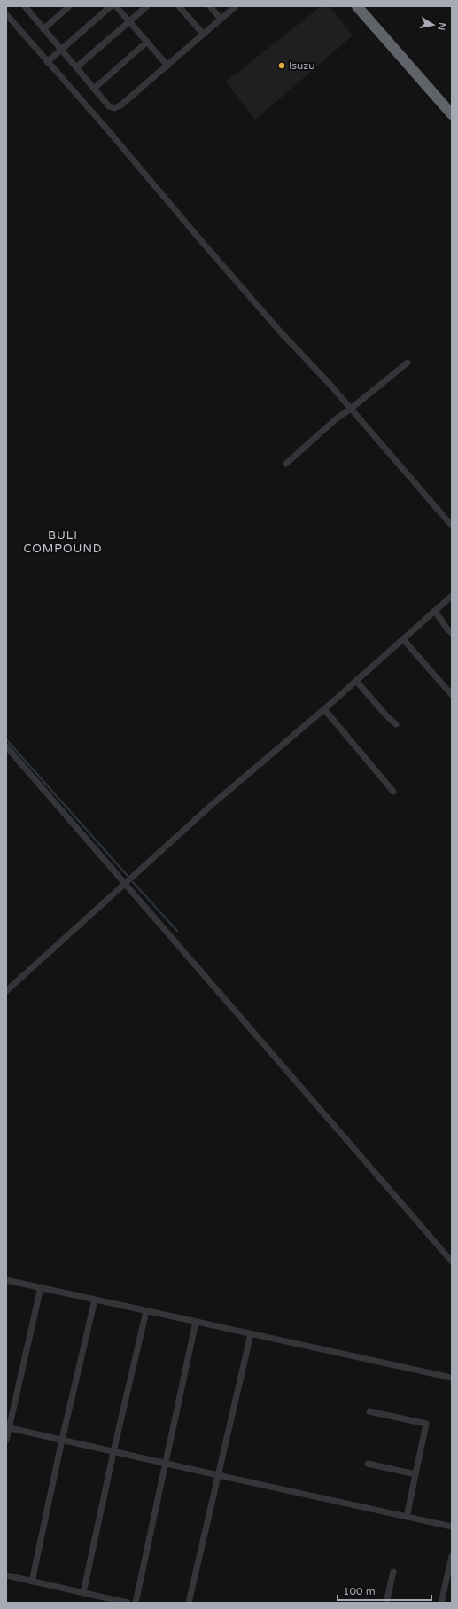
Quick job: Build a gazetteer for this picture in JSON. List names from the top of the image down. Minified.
{"districts":["BULI COMPOUND"],"places":["Isuzu"],"scale_bar":"100 m","north":"right"}
